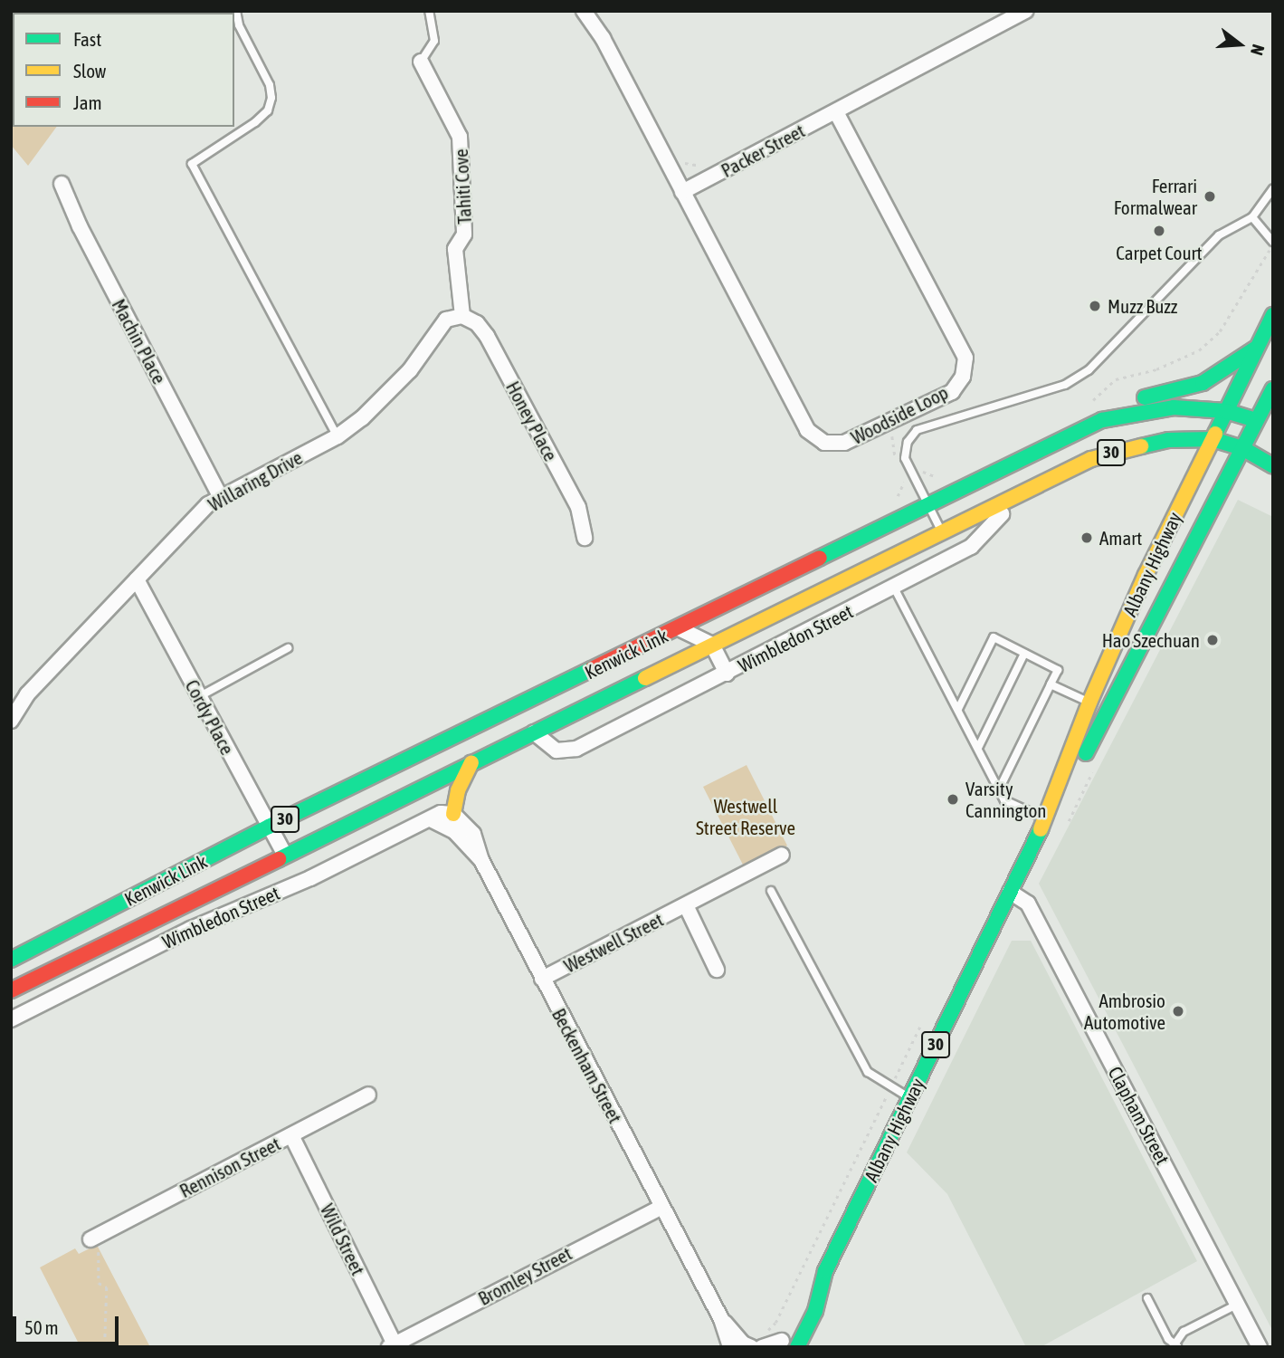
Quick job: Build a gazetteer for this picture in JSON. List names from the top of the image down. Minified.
{"streets":{"main road":["30","Albany Highway","Kenwick Link"],"street":["Packer Street","Tahiti Cove","Machin Place","Woodside Loop","Honey Place","Willaring Drive","Wimbledon Street","Cordy Place","Westwell Street","Beckenham Street","Clapham Street","Rennison Street","Wild Street","Bromley Street"]},"crossings":[["Packer Street","Woodside Loop"],["Tahiti Cove","Honey Place"],["Tahiti Cove","Willaring Drive"],["Machin Place","Willaring Drive"],["Honey Place","Willaring Drive"],["Willaring Drive","Cordy Place"],["Albany Highway","Kenwick Link"],["Albany Highway","Clapham Street"],["Wimbledon Street","Kenwick Link"],["Wimbledon Street","Beckenham Street"],["Kenwick Link","Cordy Place"],["Westwell Street","Beckenham Street"],["Beckenham Street","Bromley Street"],["Rennison Street","Wild Street"],["Wild Street","Bromley Street"]],"parks":["Westwell Street Reserve"],"places":["Ferrari Formalwear","Carpet Court","Muzz Buzz","Amart","Hao Szechuan","Varsity Cannington","Ambrosio Automotive"],"legend":["Fast","Slow","Jam"],"scale_bar":"50 m","north":"right"}
